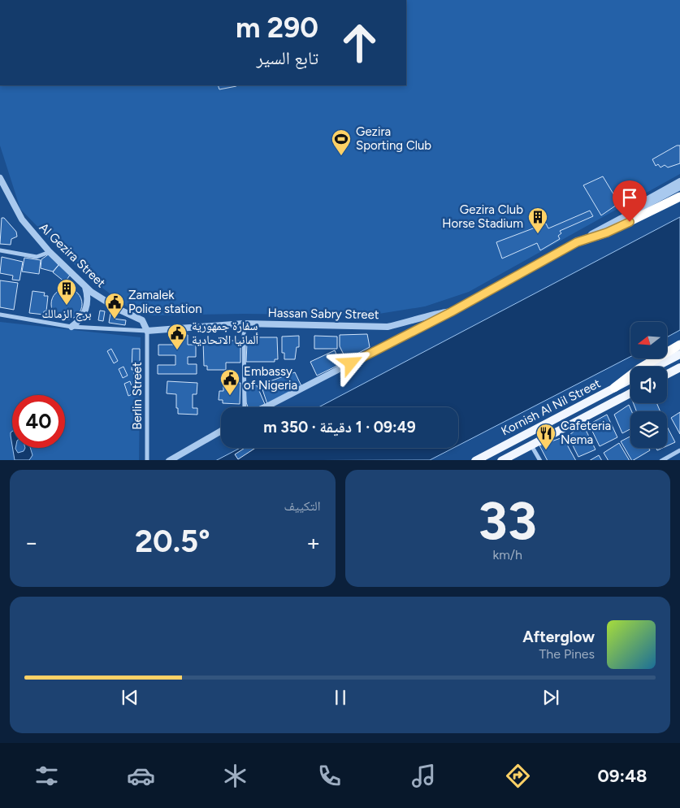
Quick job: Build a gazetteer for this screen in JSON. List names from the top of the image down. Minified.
{"streets":{"main road":["Kornish Al Nil Street"],"street":["Al Gezira Street","Hassan Sabry Street","Berlin Street"]},"crossings":[["Al Gezira Street","Hassan Sabry Street"],["Al Gezira Street","Berlin Street"],["Hassan Sabry Street","Berlin Street"]],"places":{"sports":["Gezira Sporting Club"],"building":["Gezira Club Horse Stadium","برج الزمالك"],"public building":["Zamalek Police station","سفارة جمهورية ألمانيا الاتحادية","Embassy of Nigeria"],"restaurant":["Cafeteria Nema"]},"north":"left","page":{"turn":["290 m","تابع السير"],"limit":"40","trip":"09:49 · 1 دقيقة · 350 m","tile":[["33","km/h"],"التكييف"],"heat":["−","20.5°","+"],"song":["Afterglow","The Pines"],"tabs":"09:48"}}
